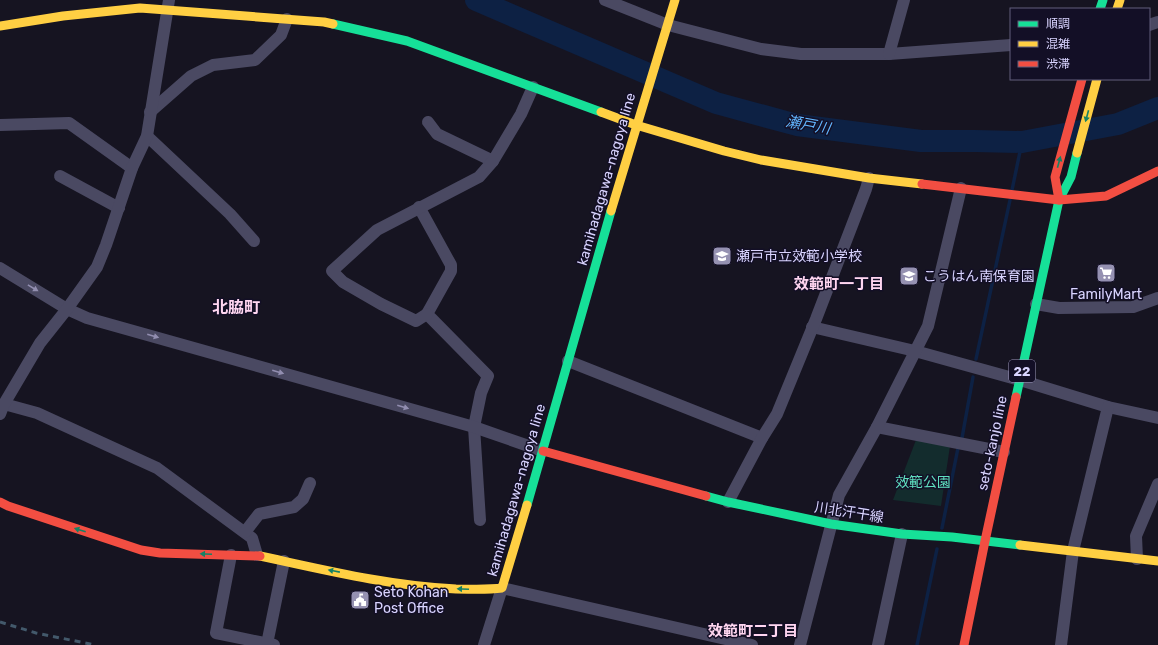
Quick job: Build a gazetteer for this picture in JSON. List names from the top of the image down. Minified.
{"streets":{"main road":["kamihadagawa-nagoya line","22","seto-kanjo line","川北汗干線"]},"crossings":[["kamihadagawa-nagoya line","川北汗干線"],["seto-kanjo line","川北汗干線"]],"one_way":["kamihadagawa-nagoya line"],"districts":["效範町一丁目","北脇町","效範町二丁目"],"water":["瀬戸川"],"parks":["效範公園"],"places":{"school or university":["瀬戸市立效範小学校","こうはん南保育園"],"supermarket":["FamilyMart"],"public building":["Seto Kohan Post Office"]},"legend":["順調","混雑","渋滞"]}
